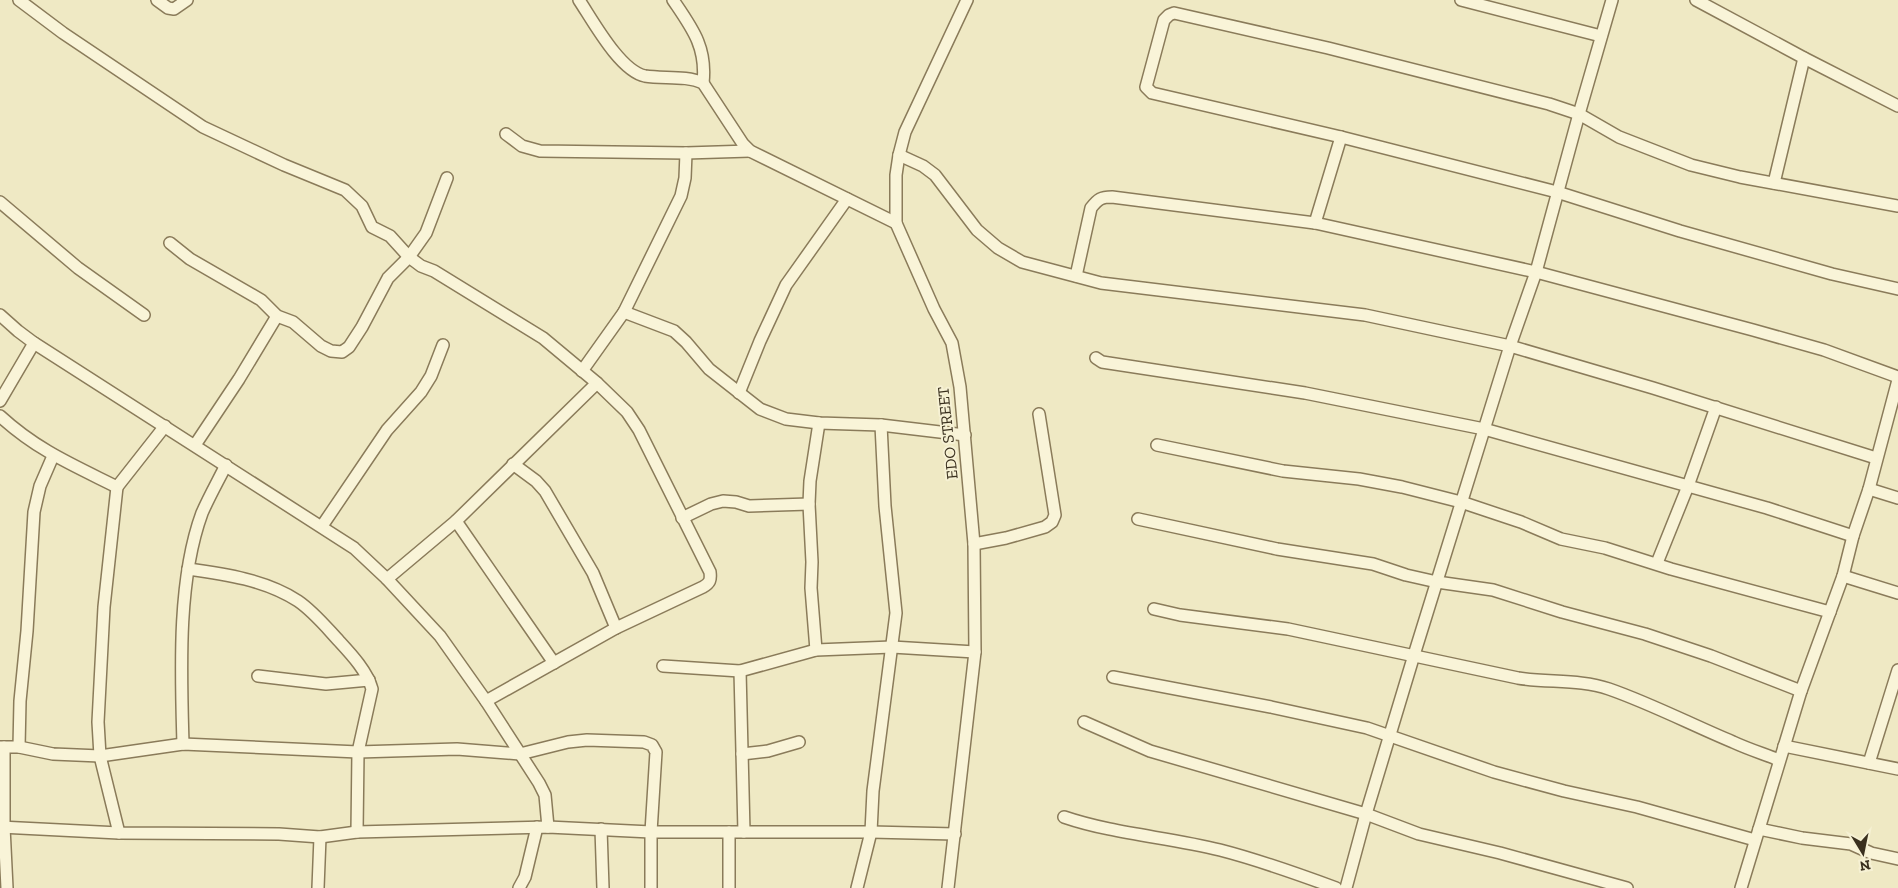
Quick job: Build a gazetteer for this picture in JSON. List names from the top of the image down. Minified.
{"streets":{"street":["EDO STREET"]},"north":"bottom"}
